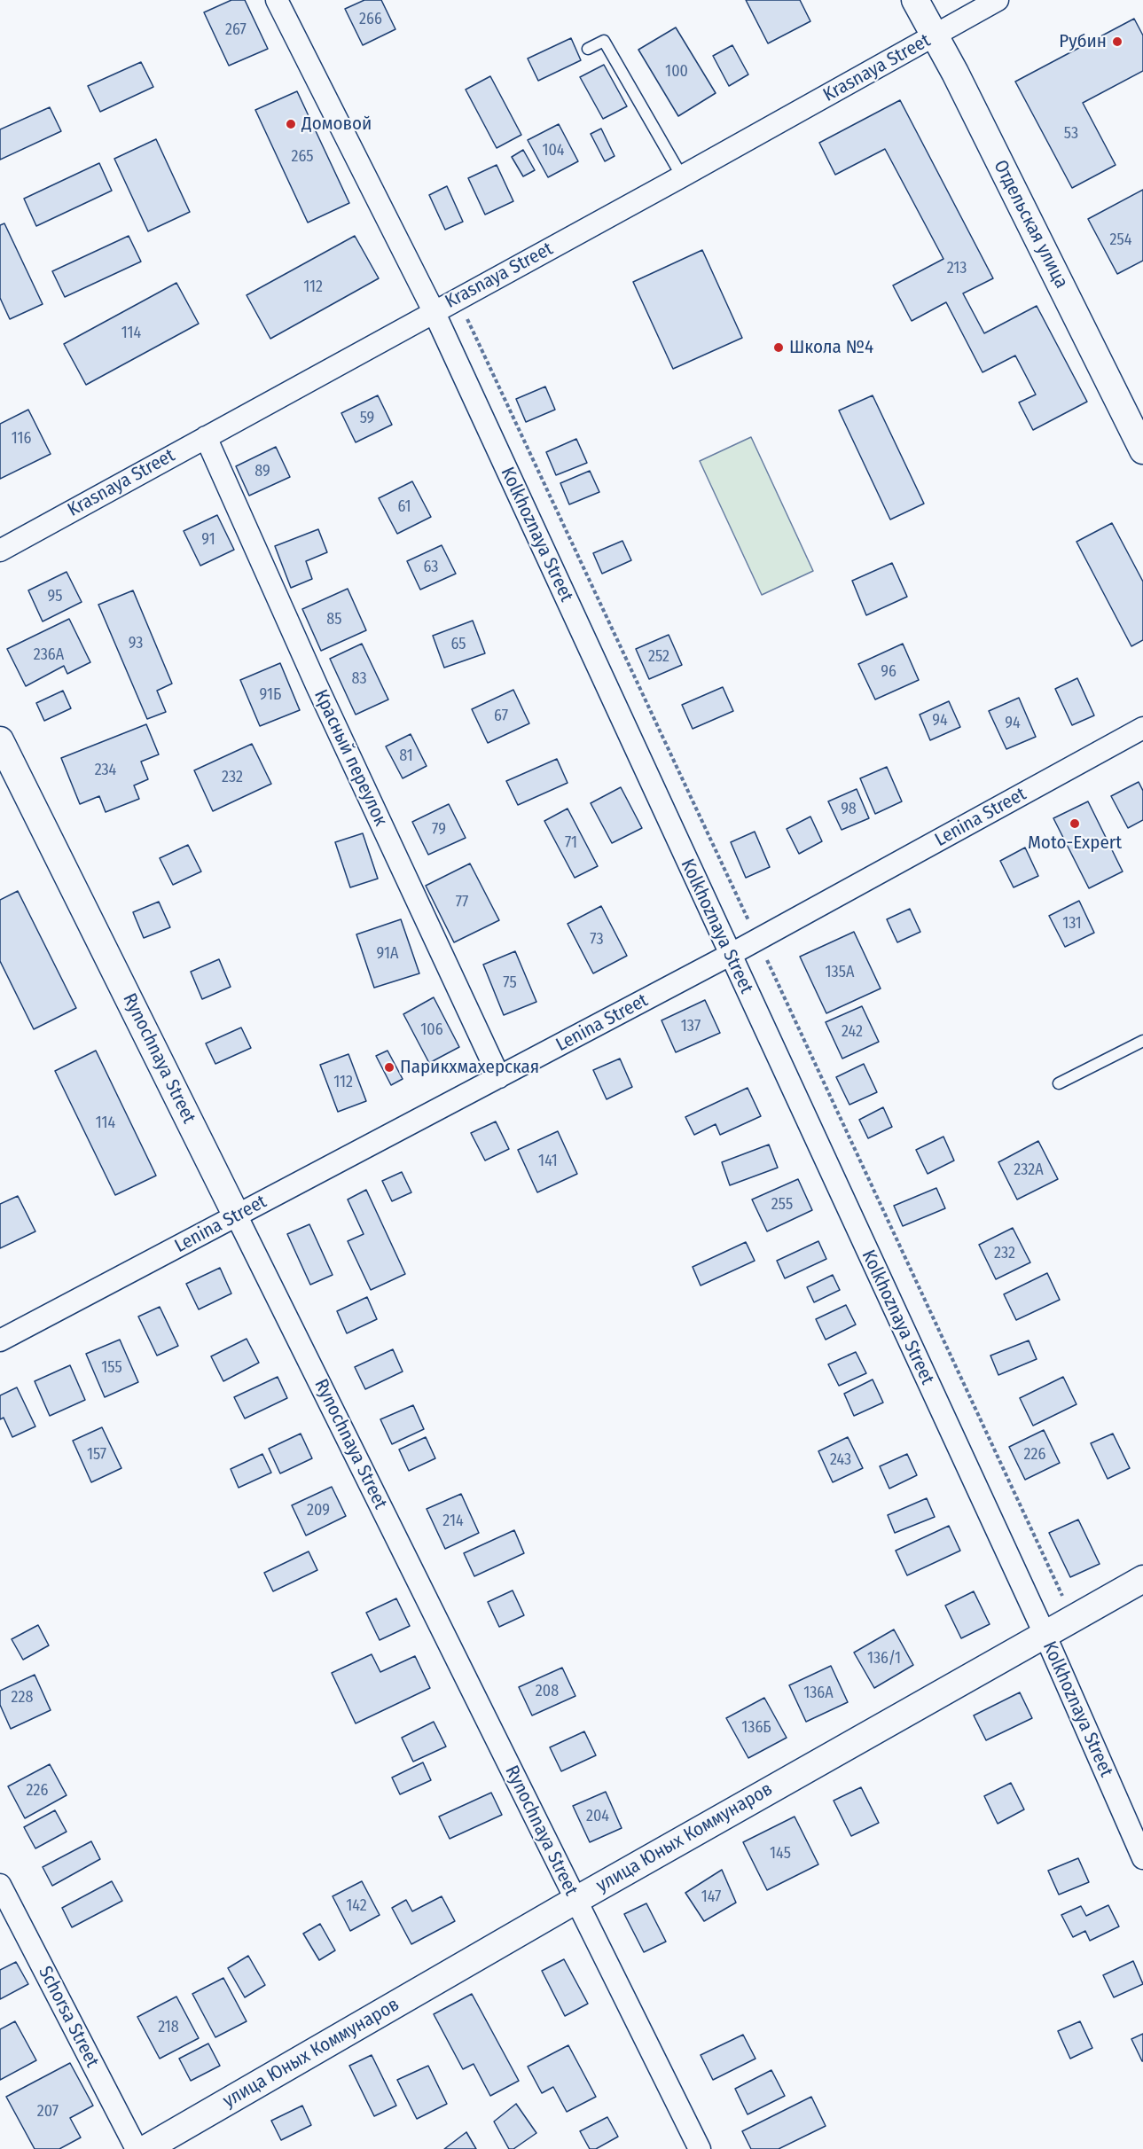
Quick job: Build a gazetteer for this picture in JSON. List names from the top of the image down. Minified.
{"streets":{"street":["Krasnaya Street","Отдельская улица","Kolkhoznaya Street","Красный переулок","Lenina Street","Rynochnaya Street","улица Юных Коммунаров","Schorsa Street"]},"crossings":[["Krasnaya Street","Отдельская улица"],["Krasnaya Street","Kolkhoznaya Street"],["Krasnaya Street","Красный переулок"],["Kolkhoznaya Street","Lenina Street"],["Kolkhoznaya Street","улица Юных Коммунаров"],["Красный переулок","Lenina Street"],["Lenina Street","Rynochnaya Street"],["Rynochnaya Street","улица Юных Коммунаров"]],"places":["Рубин","Домовой","Школа №4","Moto-Expert","Парикхмахерская"],"house_numbers":["266","267","100","53","104","265","254","213","112","114","59","116","89","61","91","63","95","85","93","65","236А","252","96","83","91Б","67","94","94","81","234","232","98","79","71","77","131","73","91А","135А","75","137","106","242","112","114","141","232А","255","232","155","157","226","243","209","214","136/1","208","136А","228","136Б","226","204","145","147","142","218","207"]}
